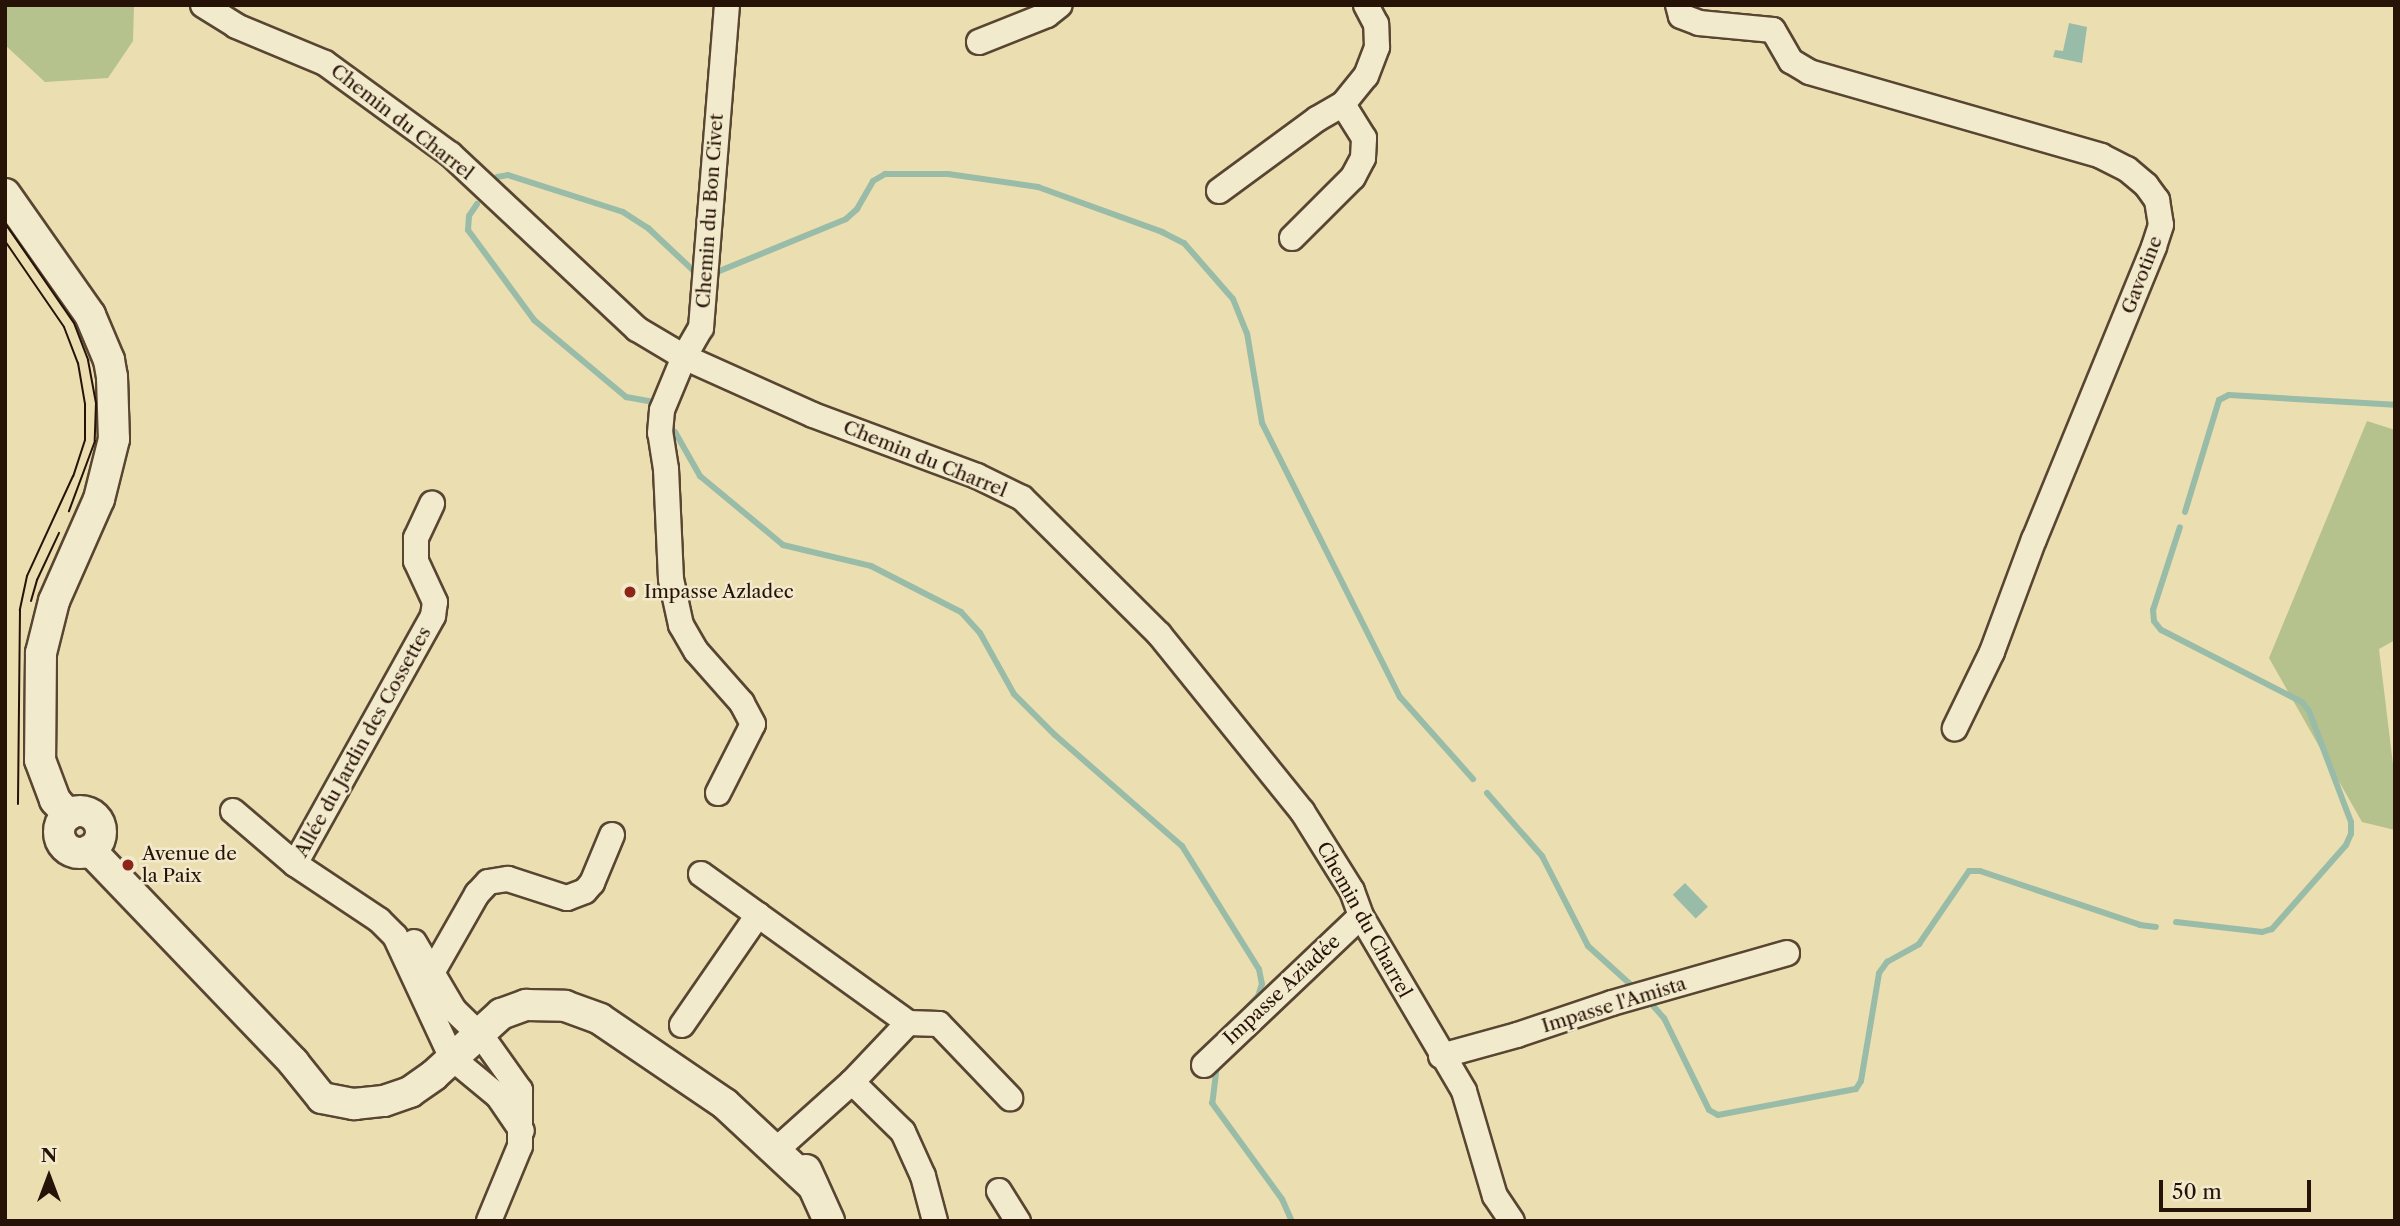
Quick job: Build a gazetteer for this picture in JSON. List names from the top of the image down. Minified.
{"streets":{"street":["Chemin du Charrel","Chemin du Bon Civet","Gavotine","Allée du Jardin des Cossettes","Impasse Aziadée","Impasse l'Amista"]},"crossings":[["Chemin du Charrel","Chemin du Bon Civet"],["Chemin du Charrel","Impasse Aziadée"],["Chemin du Charrel","Impasse l'Amista"]],"places":["Impasse Azladec","Avenue de la Paix"],"scale_bar":"50 m","north":"top"}
